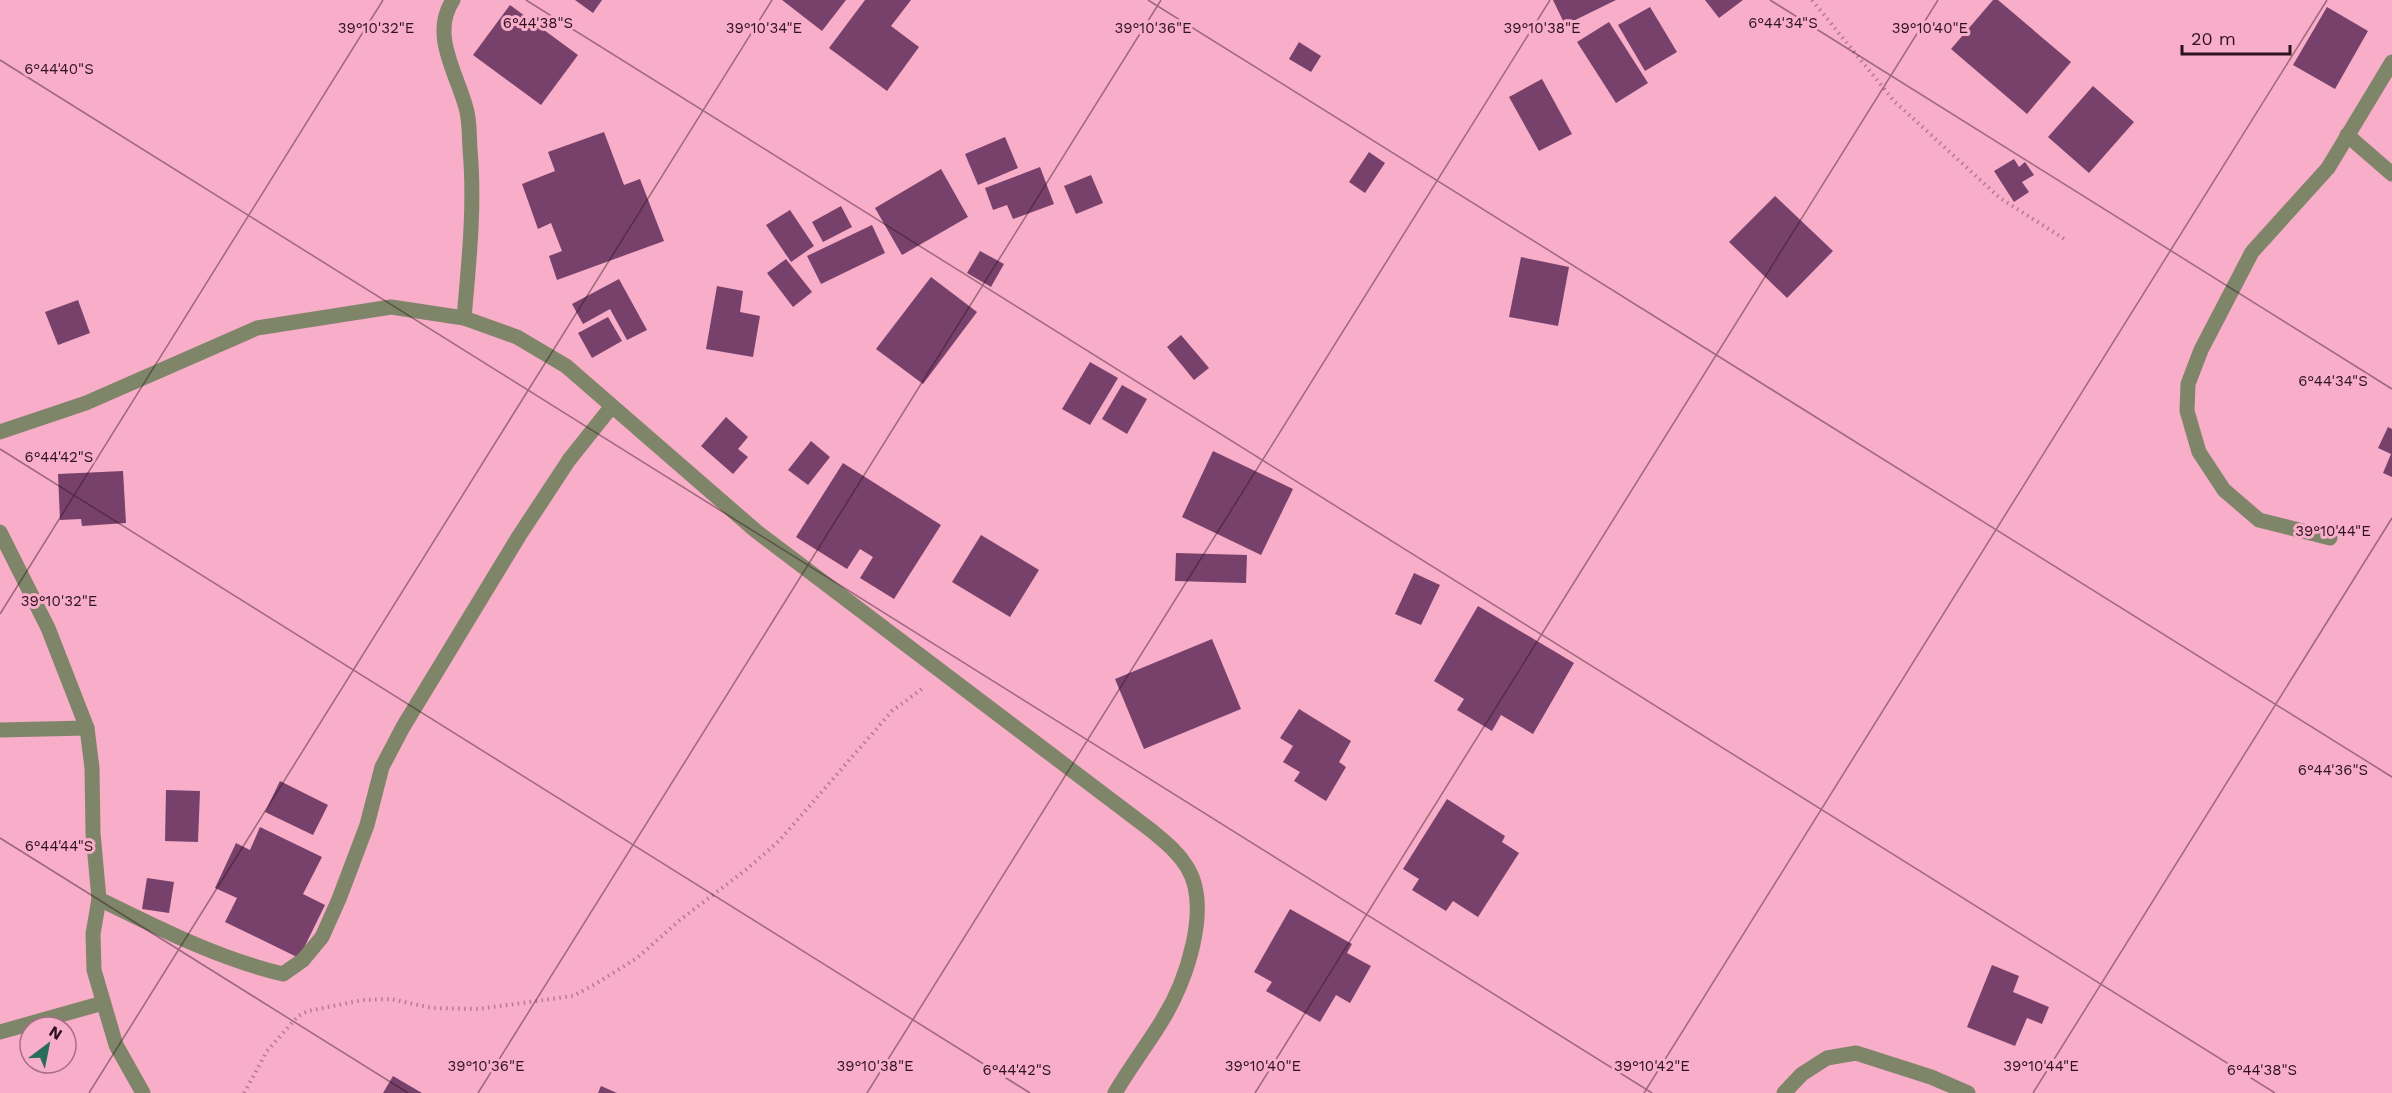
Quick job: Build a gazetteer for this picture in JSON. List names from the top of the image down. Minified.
{"scale_bar":"20 m","north":"top right","coordinates":["6°44'34\"S","6°44'38\"S","39°10'32\"E","39°10'34\"E","39°10'36\"E","39°10'38\"E","39°10'40\"E","6°44'40\"S","6°44'42\"S","39°10'44\"E","6°44'36\"S","6°44'44\"S","39°10'42\"E"]}
